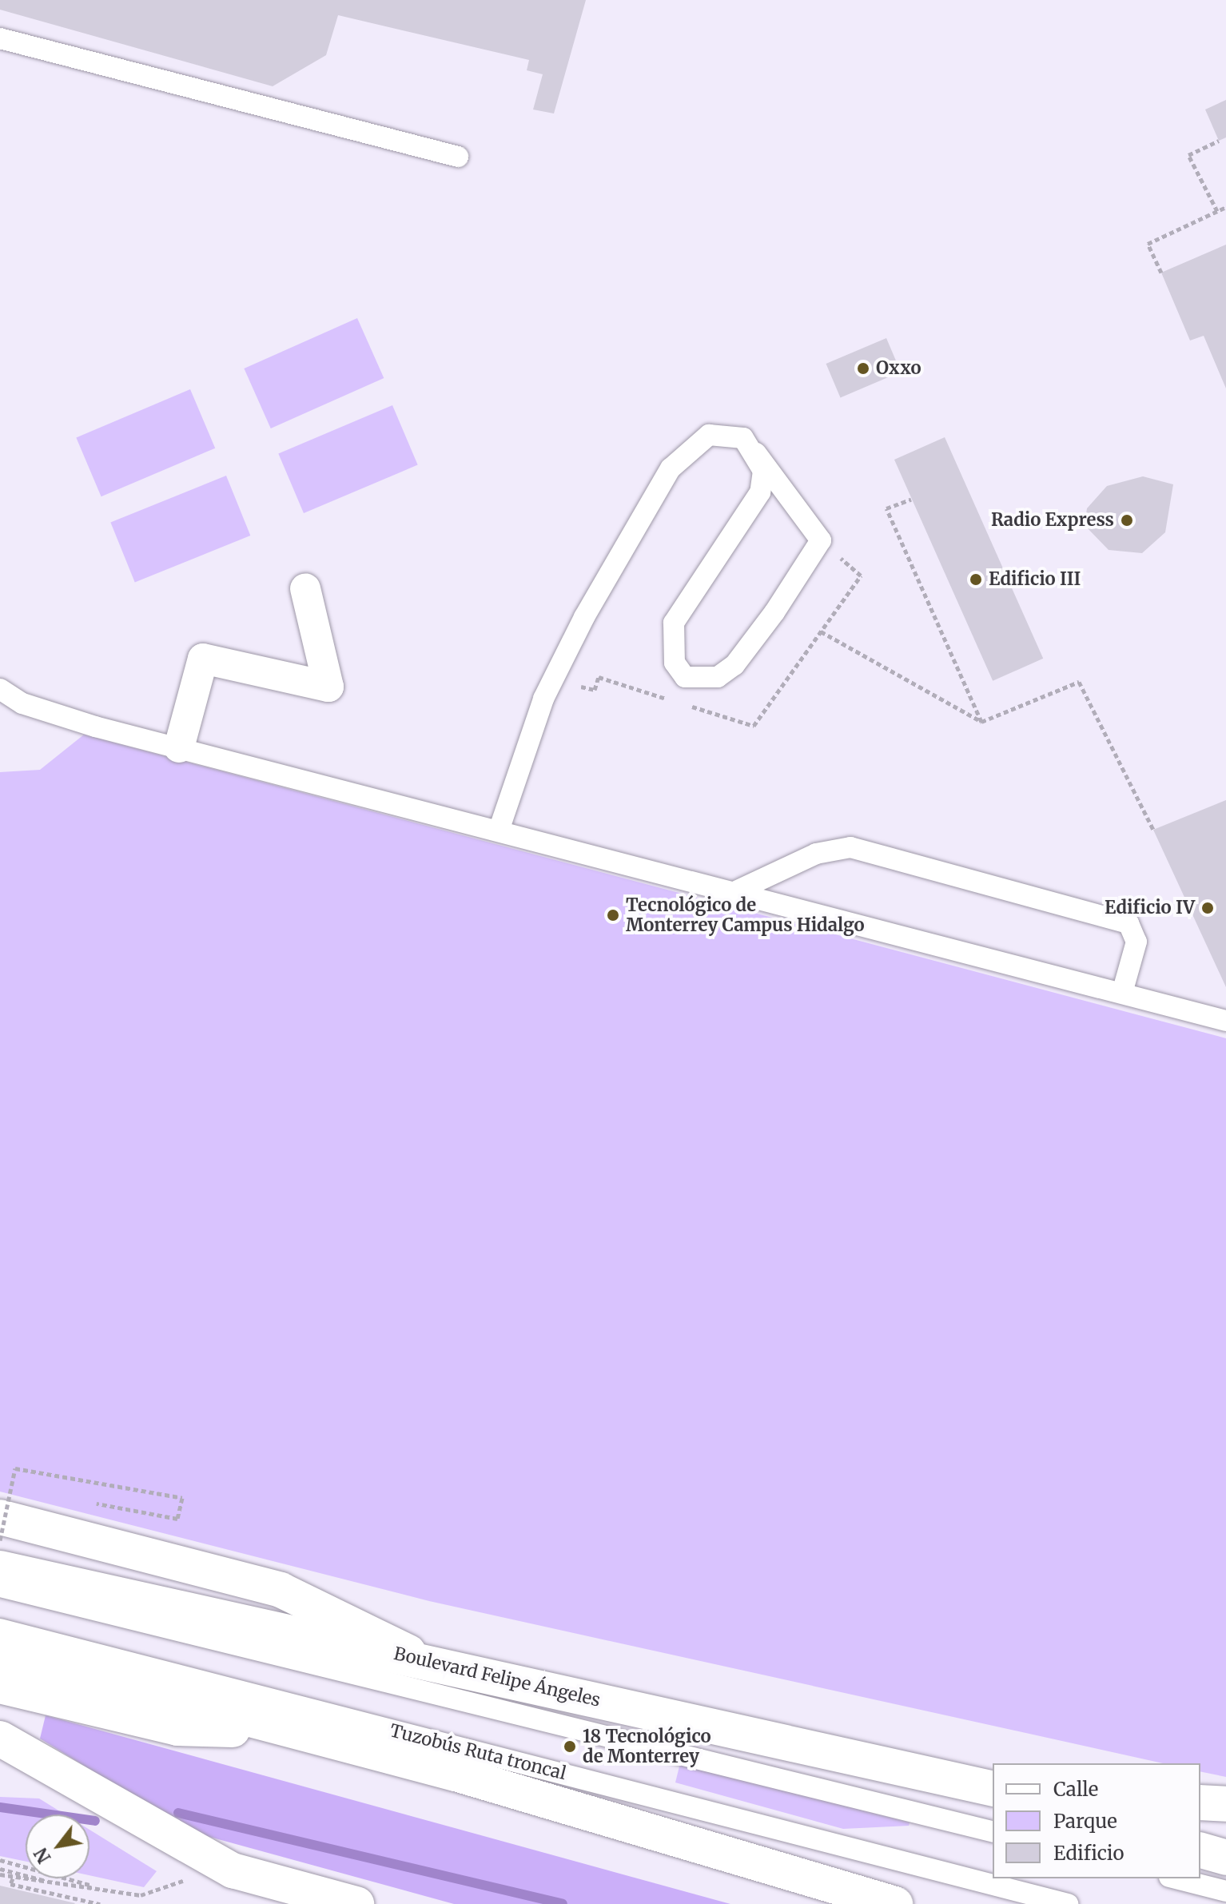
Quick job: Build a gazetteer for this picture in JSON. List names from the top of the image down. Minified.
{"streets":{"main road":["Boulevard Felipe Ángeles"],"lane":["Tuzobús Ruta troncal"]},"places":["Oxxo","Radio Express","Edificio III","Edificio IV","Tecnológico de Monterrey Campus Hidalgo","18 Tecnológico de Monterrey"],"legend":["Calle","Parque","Edificio"],"north":"bottom left"}
